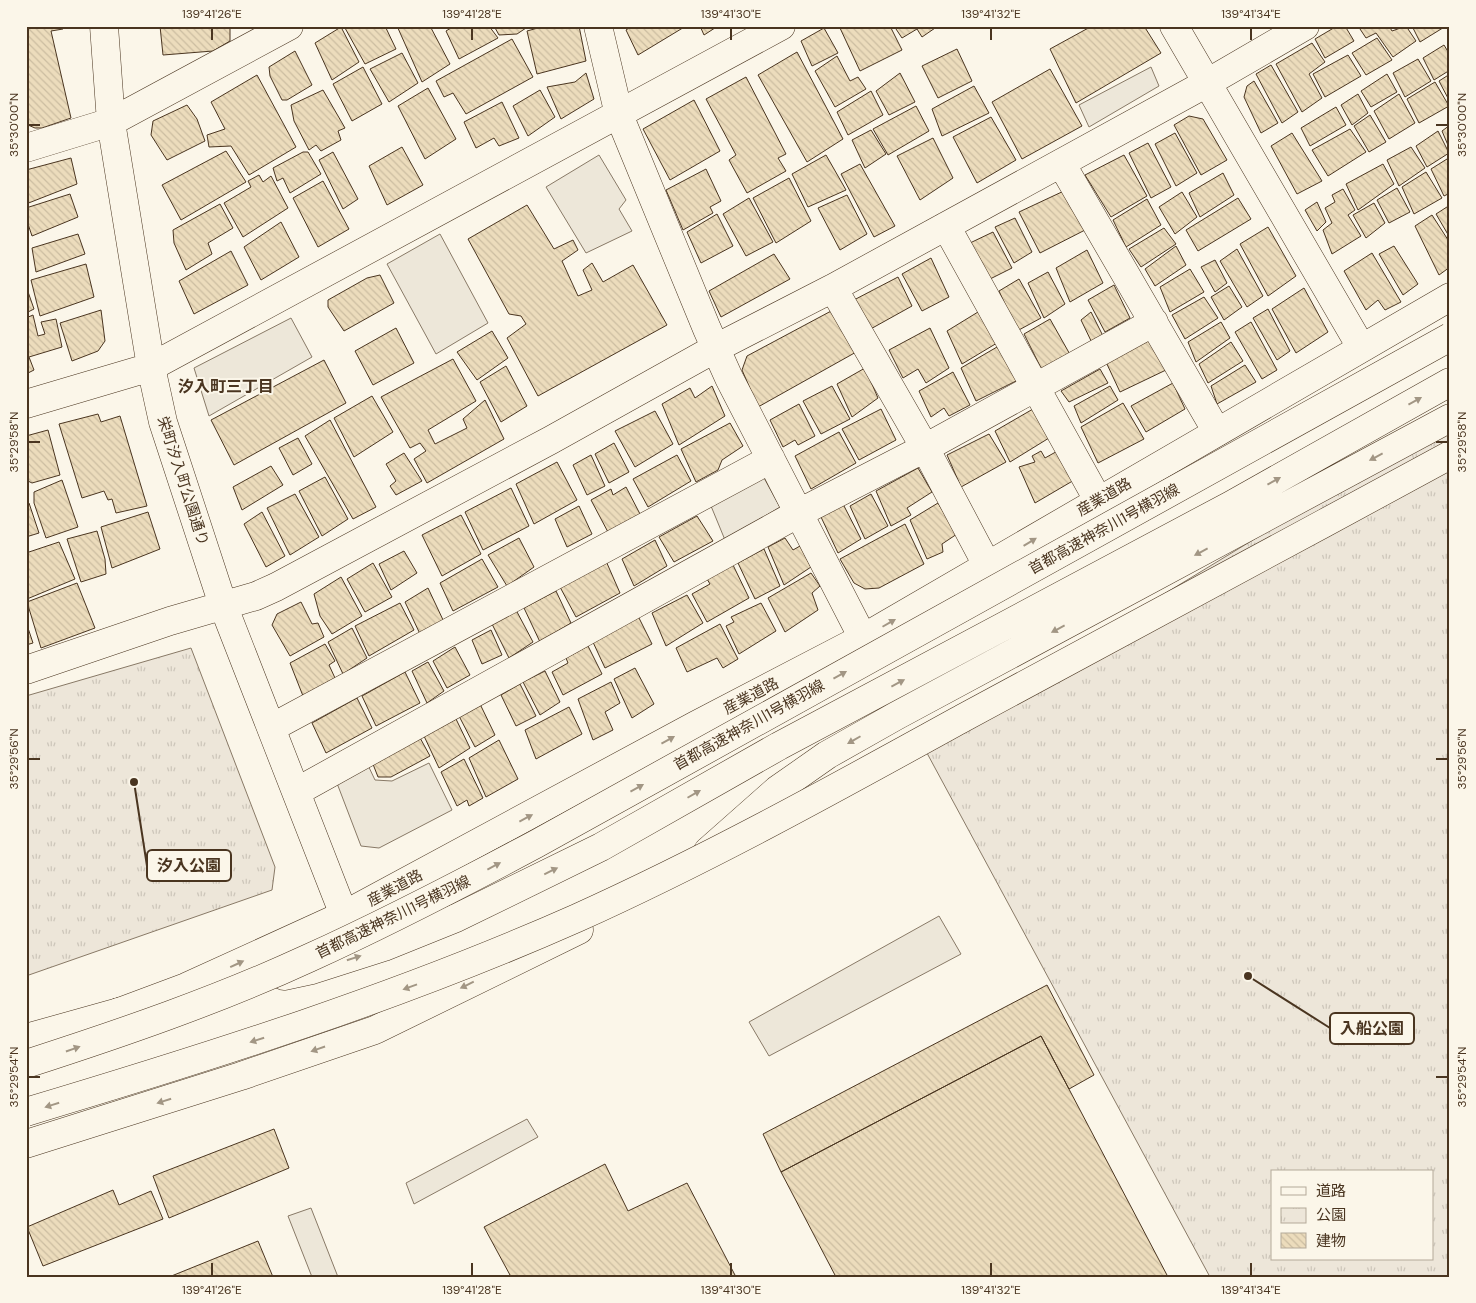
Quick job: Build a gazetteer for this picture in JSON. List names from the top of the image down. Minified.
{"streets":{"main road":["栄町汐入町公園通り","産業道路","首都高速神奈川1号横羽線"]},"crossings":[["栄町汐入町公園通り","産業道路"]],"districts":["汐入町三丁目"],"places":["汐入公園","入船公園"],"legend":["道路","公園","建物"],"coordinates":["139°41'26\"E","139°41'28\"E","139°41'30\"E","139°41'32\"E","139°41'34\"E","35°30'00\"N","35°29'58\"N","35°29'56\"N","35°29'54\"N"]}
